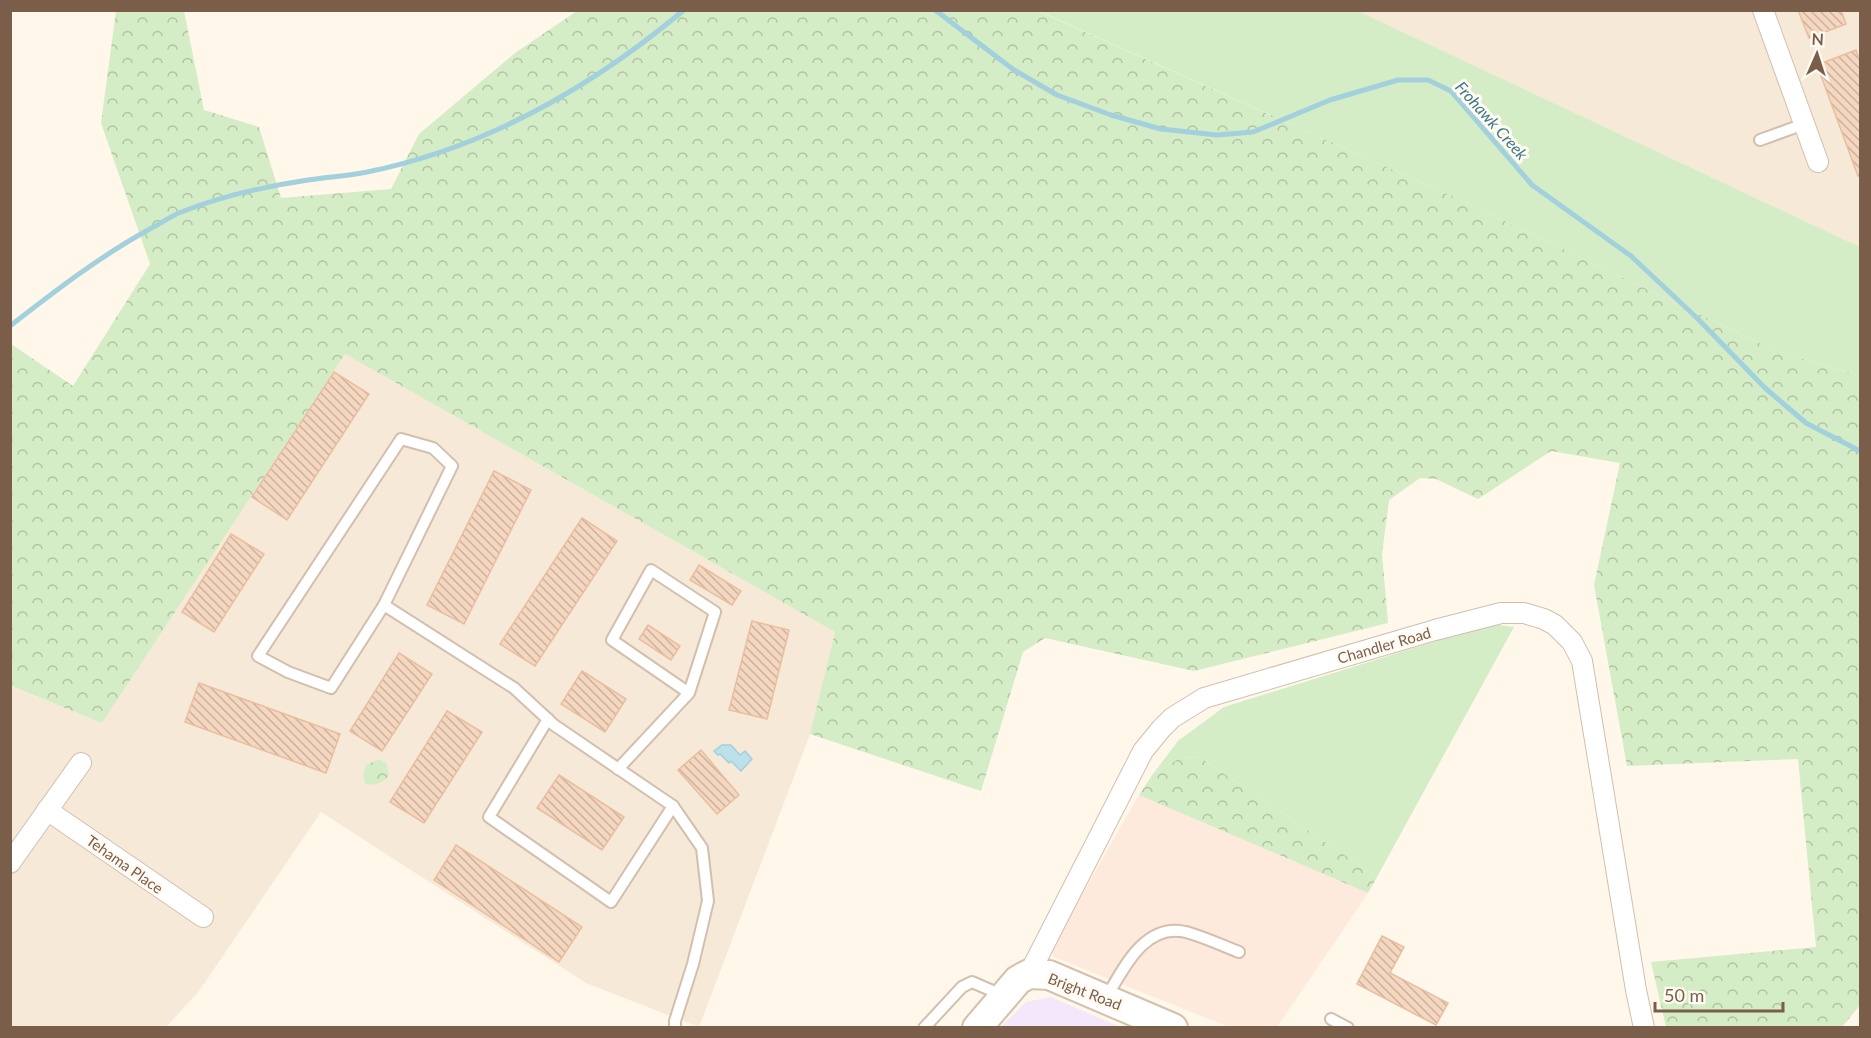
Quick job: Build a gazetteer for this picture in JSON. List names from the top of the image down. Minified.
{"streets":{"street":["Chandler Road","Tehama Place","Bright Road"]},"crossings":[["Chandler Road","Bright Road"]],"water":["Frohawk Creek"],"scale_bar":"50 m","north":"top"}
